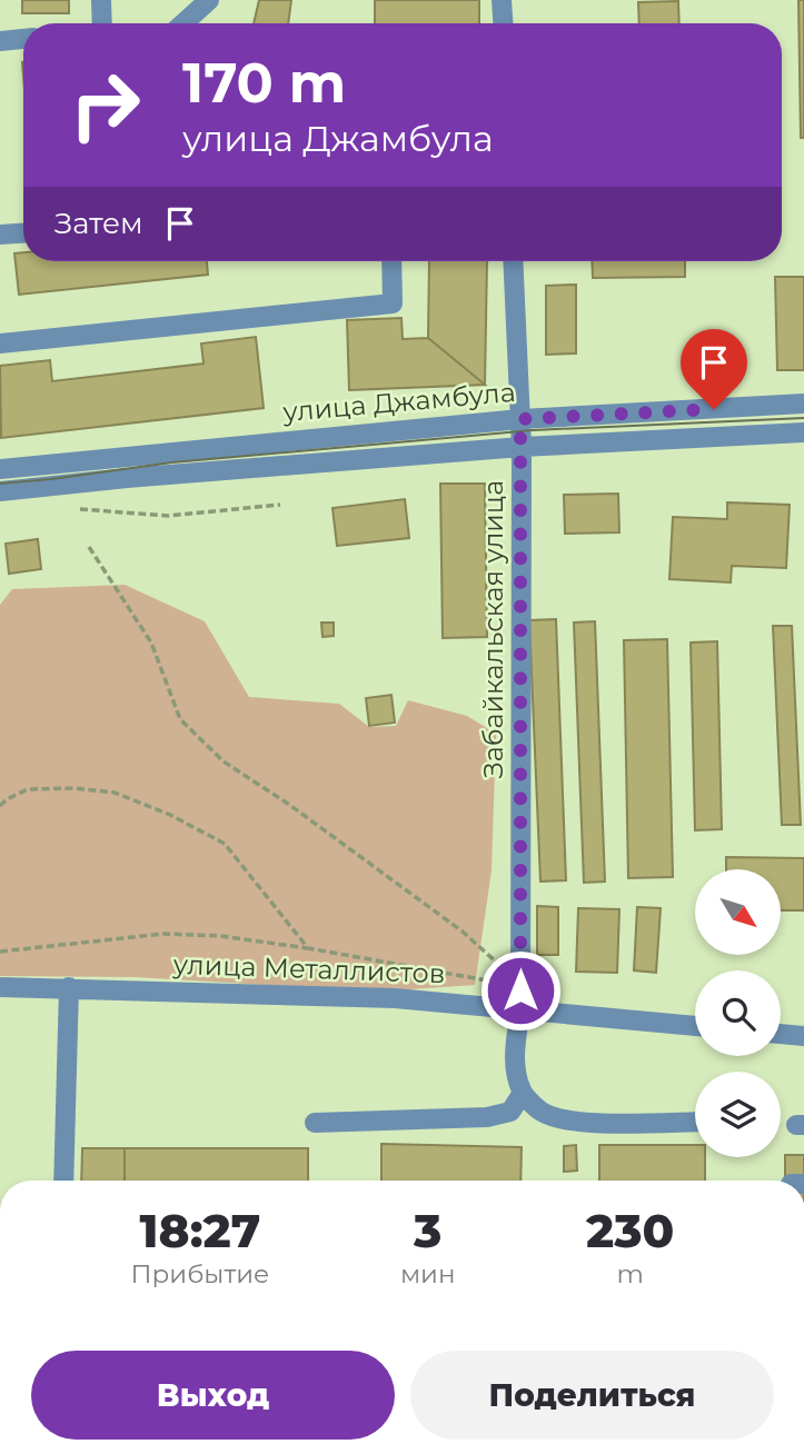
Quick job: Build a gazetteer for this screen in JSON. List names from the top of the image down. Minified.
{"streets":{"street":["улица Джамбула","Забайкальская улица","улица Металлистов"]},"crossings":[["улица Джамбула","Забайкальская улица"],["Забайкальская улица","улица Металлистов"]],"north":"bottom right","page":{"turn":["170 m","улица Джамбула"],"then":"Затем","eta":["18:27","Прибытие","3","мин","230","m"],"buttons":["Выход","Поделиться"]}}
